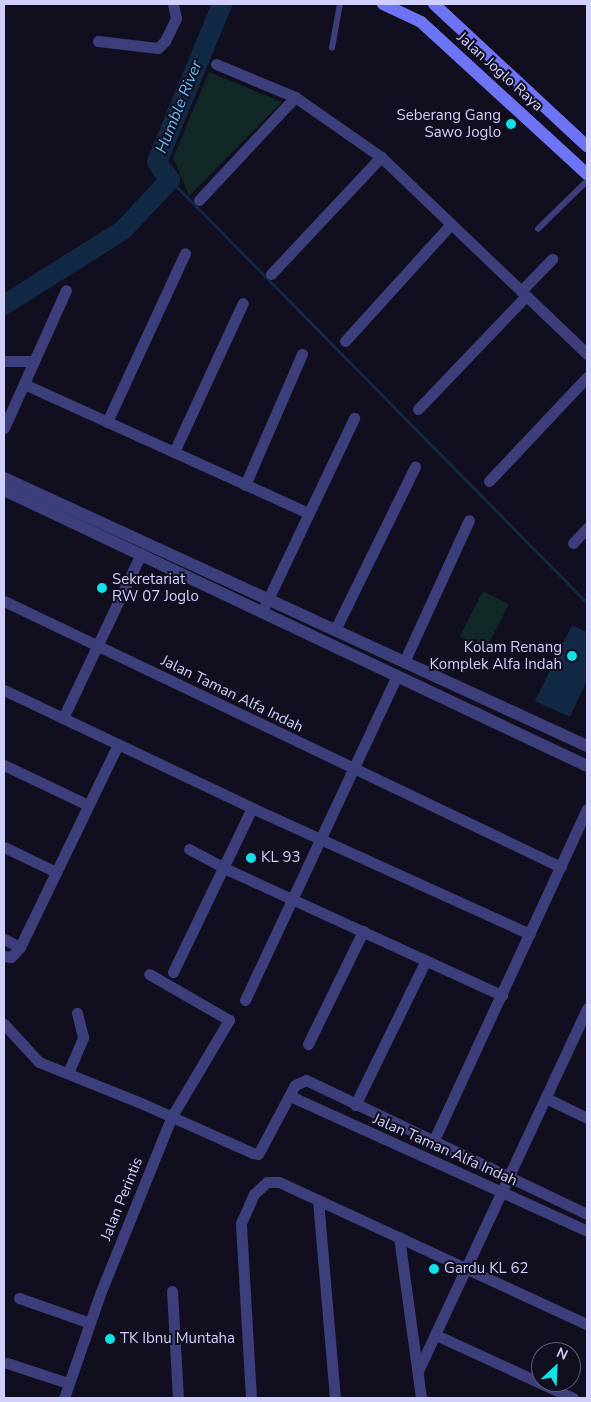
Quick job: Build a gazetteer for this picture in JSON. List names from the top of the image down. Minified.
{"streets":{"main road":["Jalan Joglo Raya"],"street":["Jalan Taman Alfa Indah","Jalan Perintis"]},"water":["Humble River"],"places":["Seberang Gang Sawo Joglo","Sekretariat RW 07 Joglo","Kolam Renang Komplek Alfa Indah","KL 93","Gardu KL 62","TK Ibnu Muntaha"],"north":"top right"}
